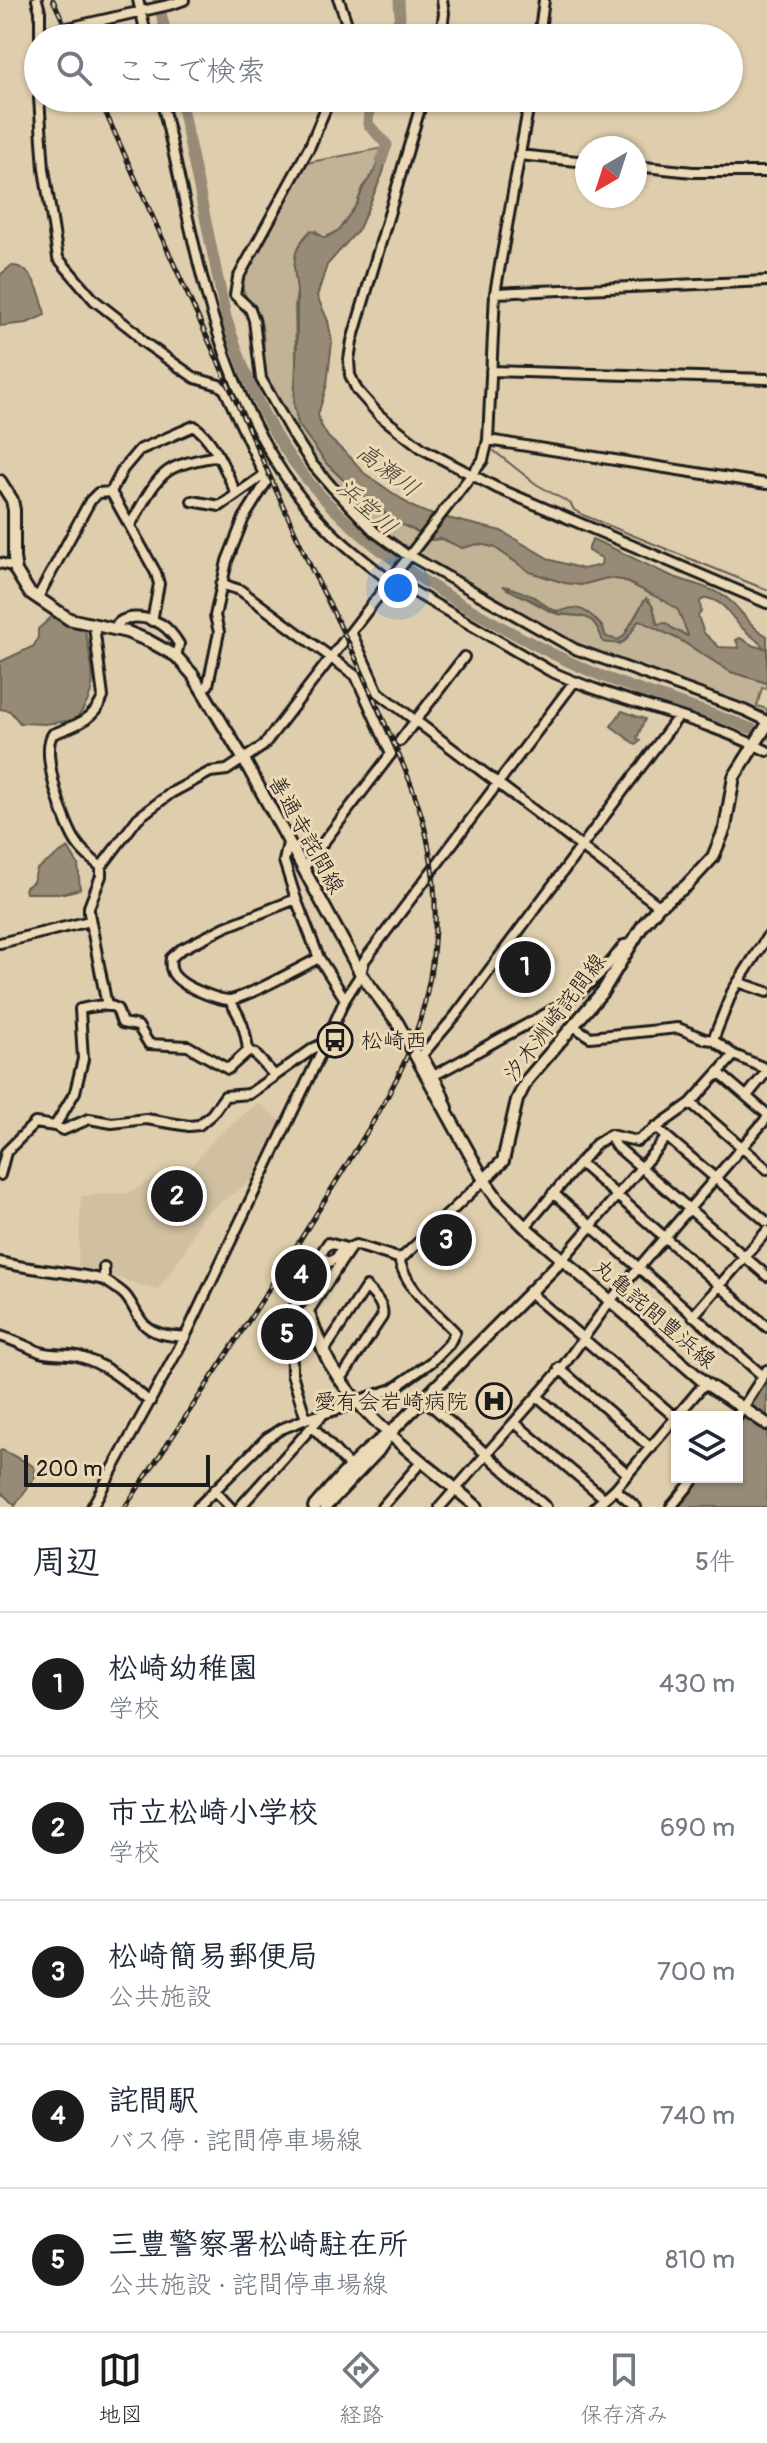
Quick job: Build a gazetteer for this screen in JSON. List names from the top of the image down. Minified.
{"streets":{"main road":["善通寺詫間線","汐木洲崎詫間線","丸亀詫間豊浜線"]},"crossings":[["善通寺詫間線","汐木洲崎詫間線"],["善通寺詫間線","丸亀詫間豊浜線"]],"water":["高瀬川","浜堂川"],"places":{"bus stop":["松崎西"],"hospital":["愛有会岩崎病院"]},"scale_bar":"200 m","north":"bottom left","page":{"search":"ここで検索","pins":["1","2","3","4","5"],"scale":"200 m","heading":["周辺","5件"],"list":[{"mark":"1","name":"松崎幼稚園","note":"学校","value":"430 m"},{"mark":"2","name":"市立松崎小学校","note":"学校","value":"690 m"},{"mark":"3","name":"松崎簡易郵便局","note":"公共施設","value":"700 m"},{"mark":"4","name":"詫間駅","note":"バス停 · 詫間停車場線","value":"740 m"},{"mark":"5","name":"三豊警察署松崎駐在所","note":"公共施設 · 詫間停車場線","value":"810 m"}],"nav":["地図","経路","保存済み"]}}
